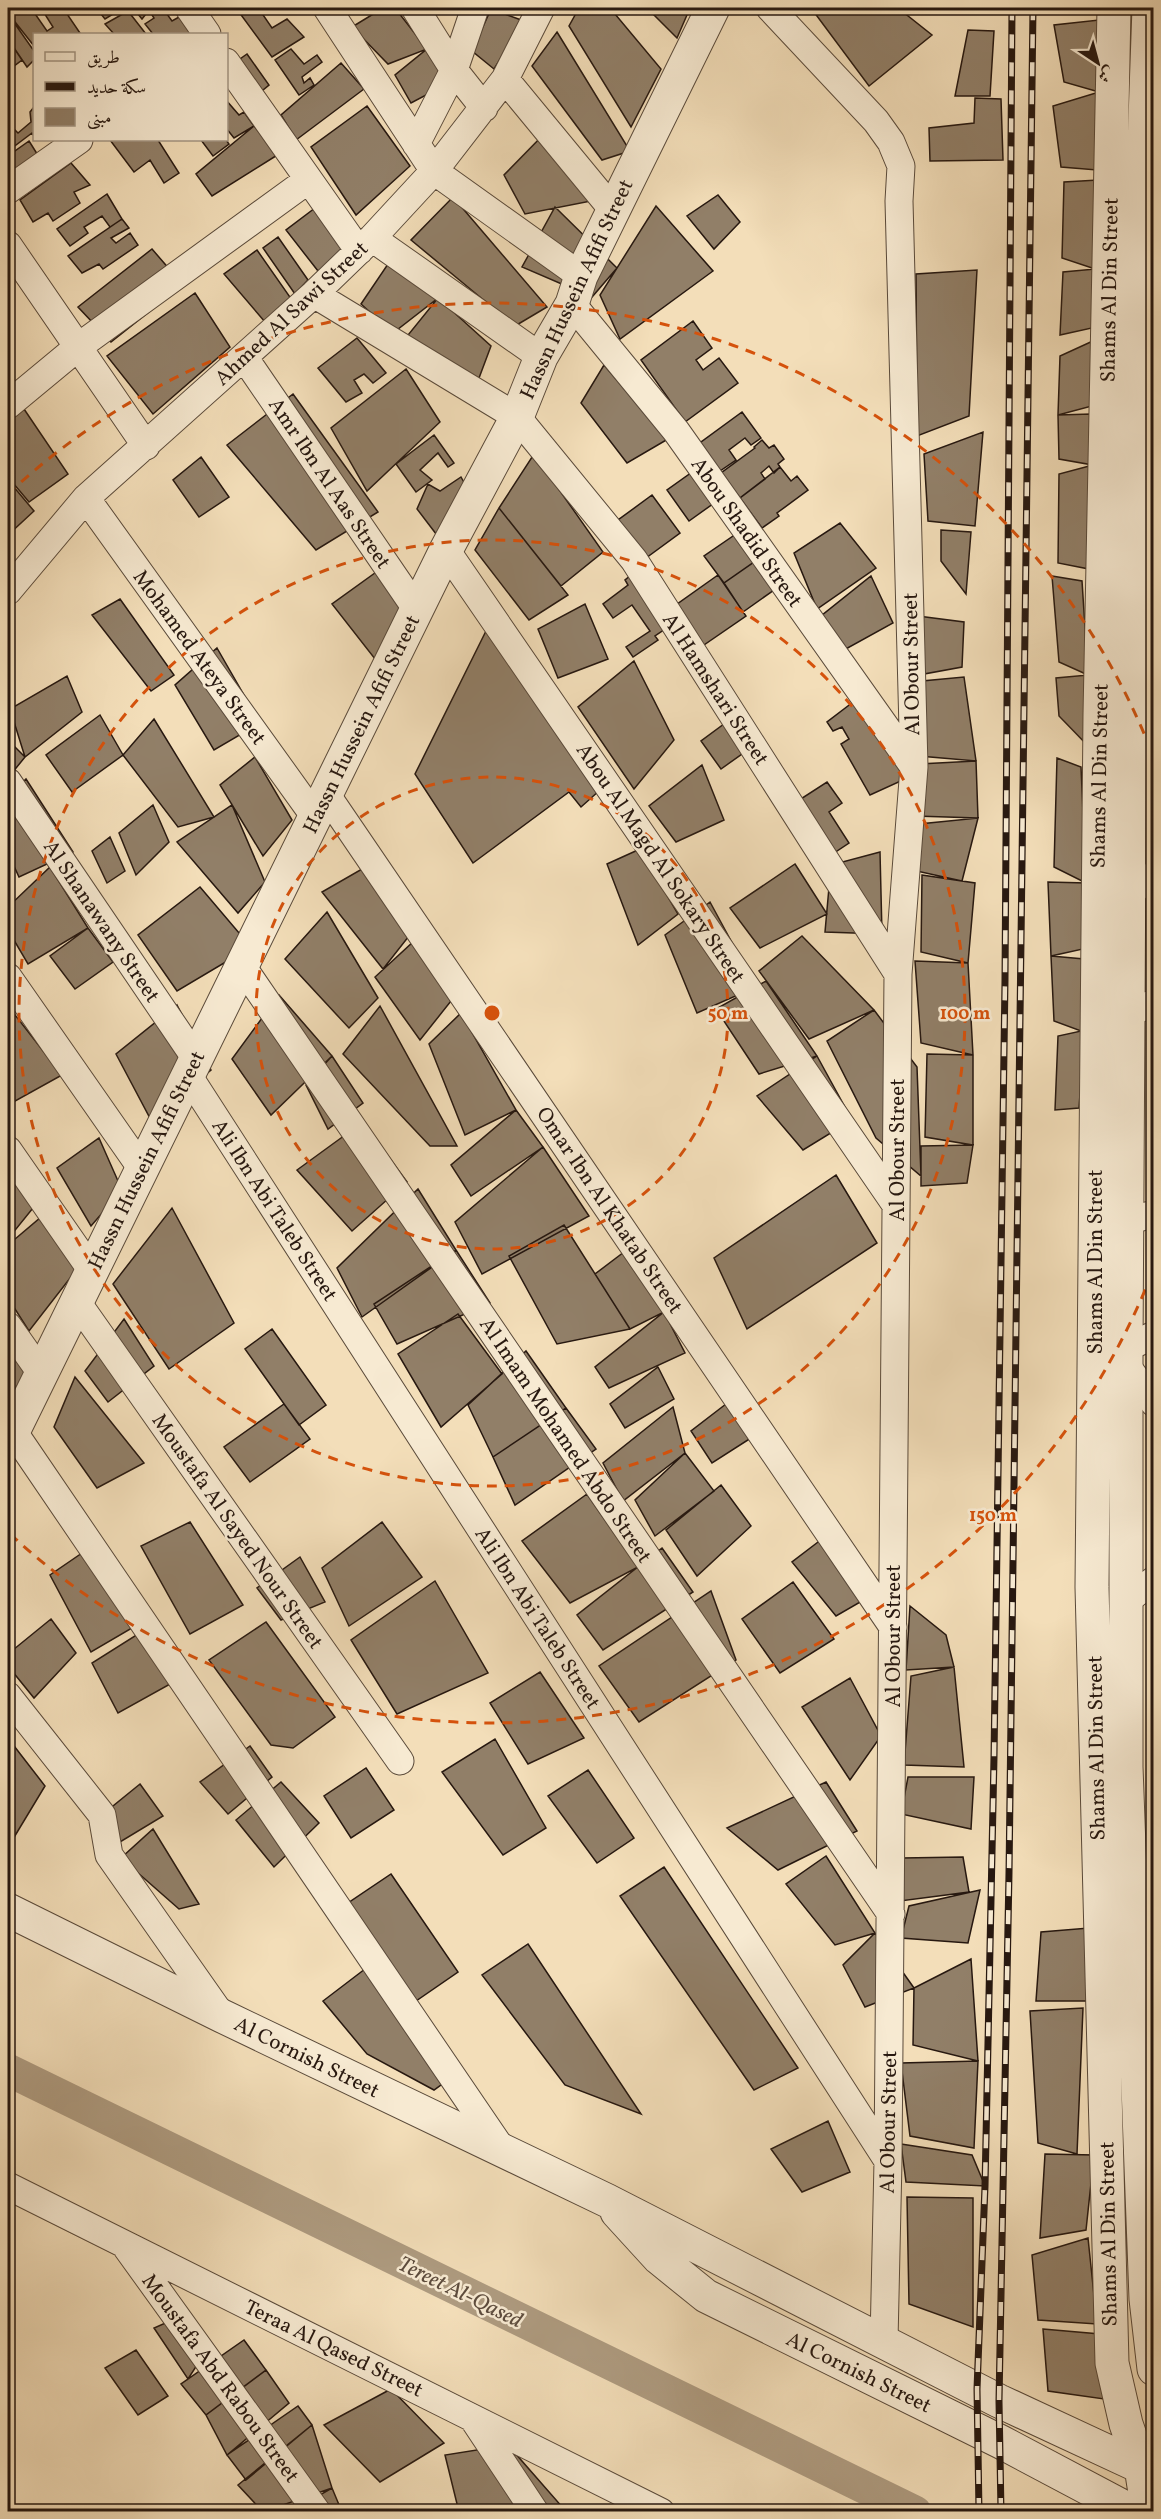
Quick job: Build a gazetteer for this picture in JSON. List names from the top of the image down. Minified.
{"streets":{"street":["Hassn Hussein Afifi Street","Shams Al Din Street","Ahmed Al Sawi Street","Amr Ibn Al Aas Street","Abou Shadid Street","Mohamed Ateya Street","Al Obour Street","Al Hamshari Street","Abou Al Magd Al Sokary Street","Al Shanawany Street","Ali Ibn Abi Taleb Street","Omar Ibn Al Khatab Street","Al Imam Mohamed Abdo Street","Moustafa Al Sayed Nour Street","Al Cornish Street","Teraa Al Qased Street","Moustafa Abd Rabou Street"]},"crossings":[["Hassn Hussein Afifi Street","Amr Ibn Al Aas Street"],["Hassn Hussein Afifi Street","Abou Shadid Street"],["Hassn Hussein Afifi Street","Mohamed Ateya Street"],["Hassn Hussein Afifi Street","Al Hamshari Street"],["Hassn Hussein Afifi Street","Abou Al Magd Al Sokary Street"],["Hassn Hussein Afifi Street","Al Shanawany Street"],["Hassn Hussein Afifi Street","Ali Ibn Abi Taleb Street"],["Hassn Hussein Afifi Street","Omar Ibn Al Khatab Street"],["Hassn Hussein Afifi Street","Al Imam Mohamed Abdo Street"],["Hassn Hussein Afifi Street","Moustafa Al Sayed Nour Street"],["Shams Al Din Street","Al Cornish Street"],["Ahmed Al Sawi Street","Amr Ibn Al Aas Street"],["Ahmed Al Sawi Street","Abou Shadid Street"],["Ahmed Al Sawi Street","Mohamed Ateya Street"],["Ahmed Al Sawi Street","Al Hamshari Street"],["Abou Shadid Street","Al Obour Street"],["Mohamed Ateya Street","Omar Ibn Al Khatab Street"],["Al Obour Street","Al Hamshari Street"],["Al Obour Street","Abou Al Magd Al Sokary Street"],["Al Obour Street","Ali Ibn Abi Taleb Street"],["Al Obour Street","Omar Ibn Al Khatab Street"],["Al Obour Street","Al Imam Mohamed Abdo Street"],["Al Obour Street","Al Cornish Street"],["Al Shanawany Street","Ali Ibn Abi Taleb Street"],["Teraa Al Qased Street","Moustafa Abd Rabou Street"]],"water":["Tereet Al-Qased"],"legend":["طريق","سكة حديد","مبنى"],"north":"bottom right","rings":["50 m","100 m","150 m"]}
